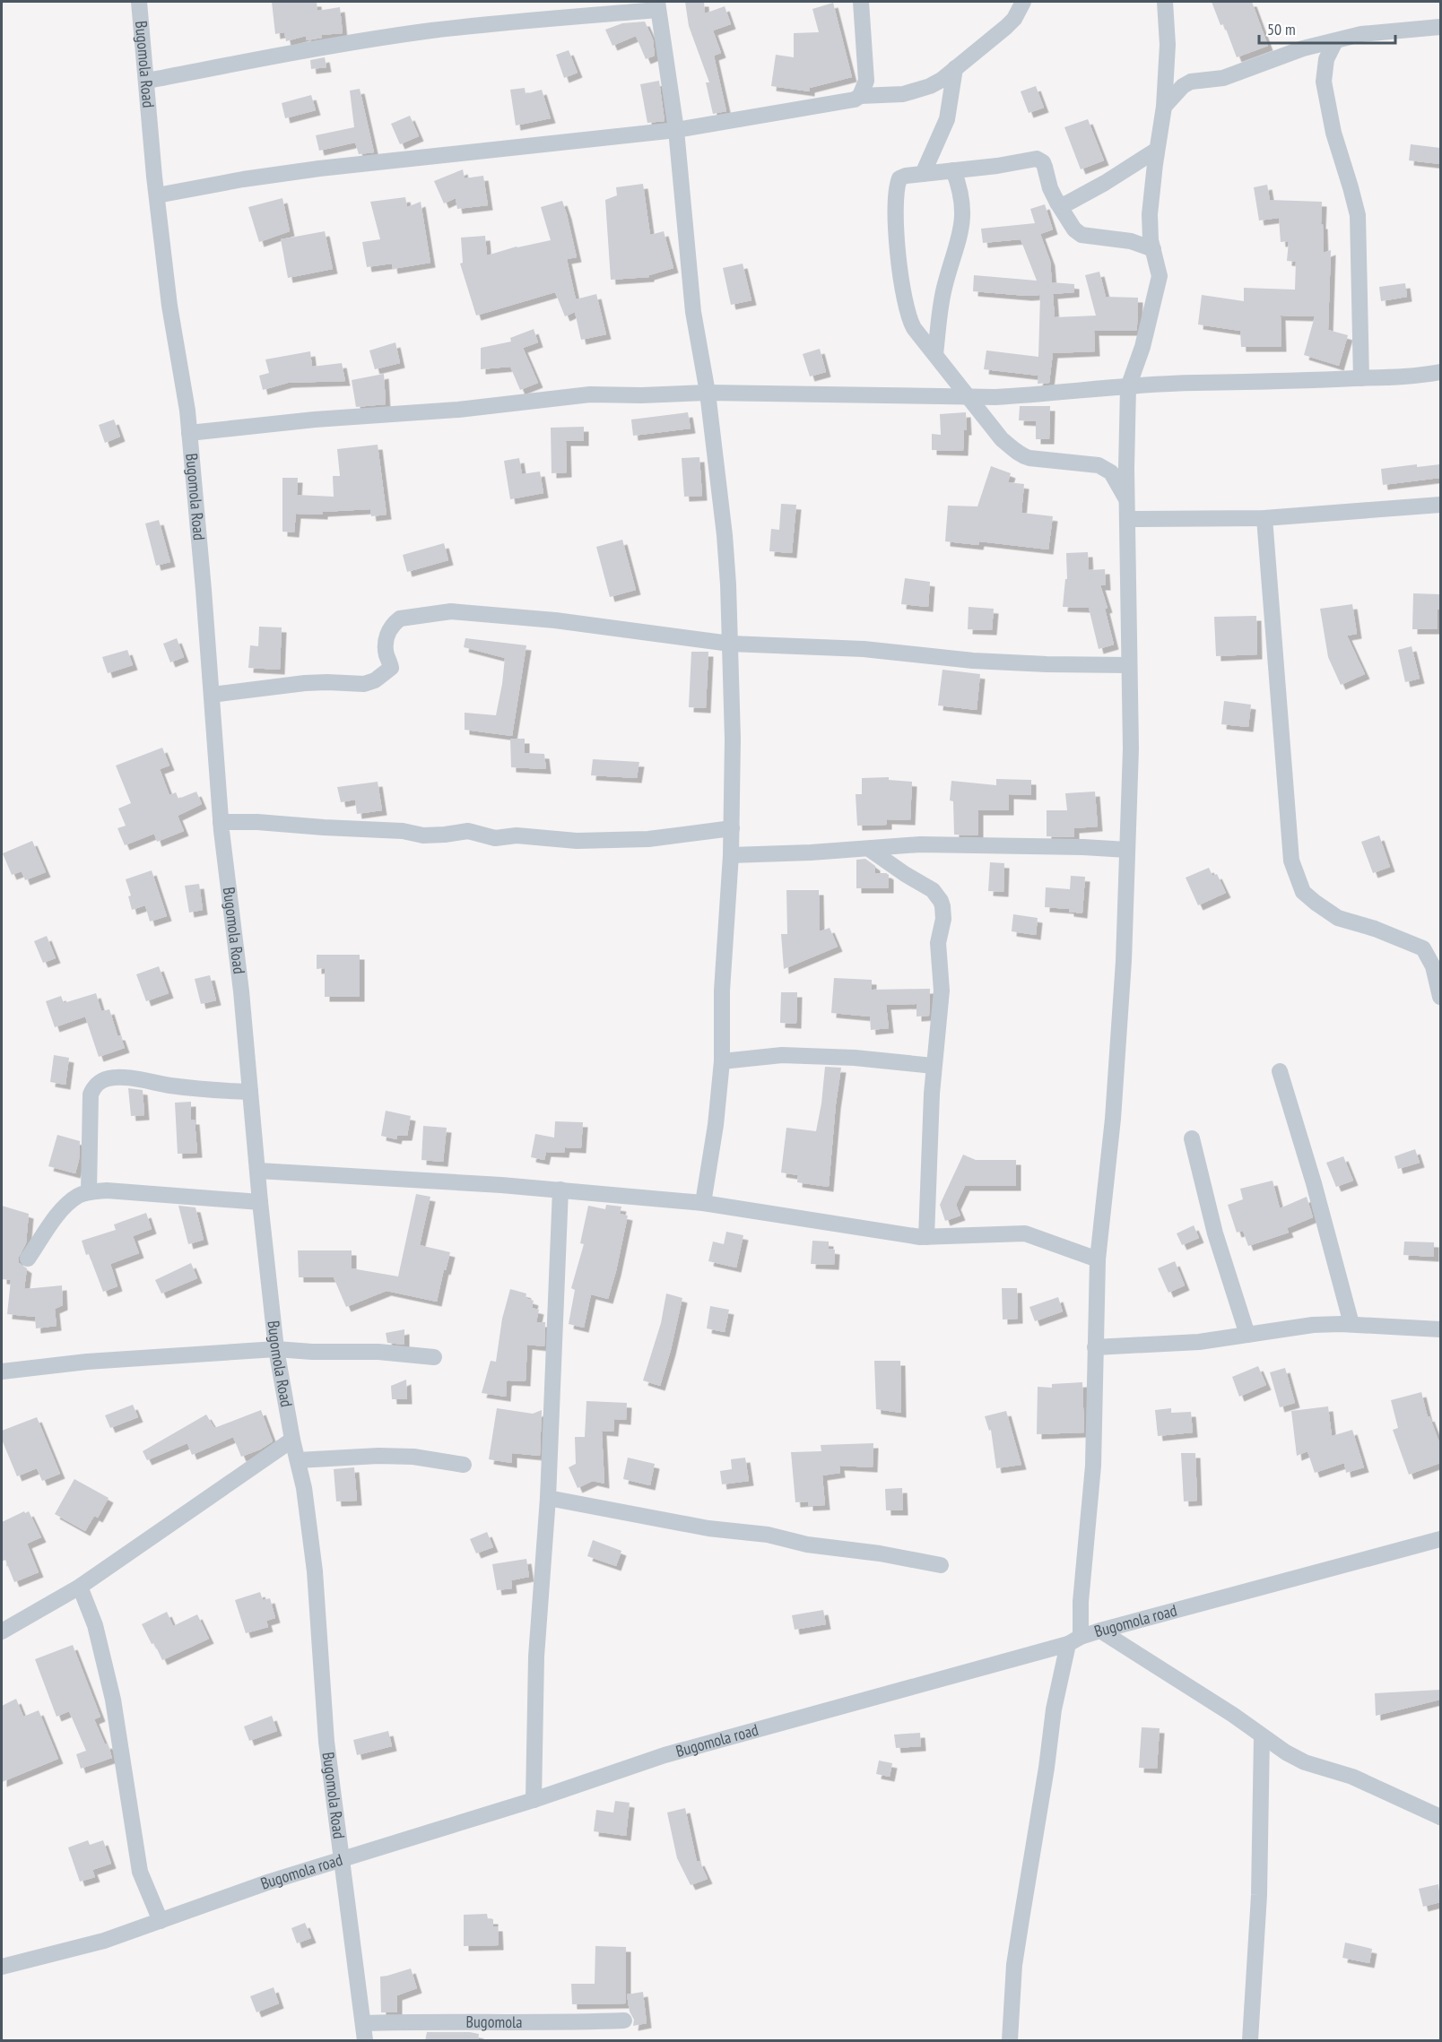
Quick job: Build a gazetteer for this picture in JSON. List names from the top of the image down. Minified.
{"streets":{"street":["Bugomola Road","Bugomola road","Bugomola"]},"crossings":[["Bugomola Road","Bugomola road"],["Bugomola Road","Bugomola"]],"scale_bar":"50 m"}
